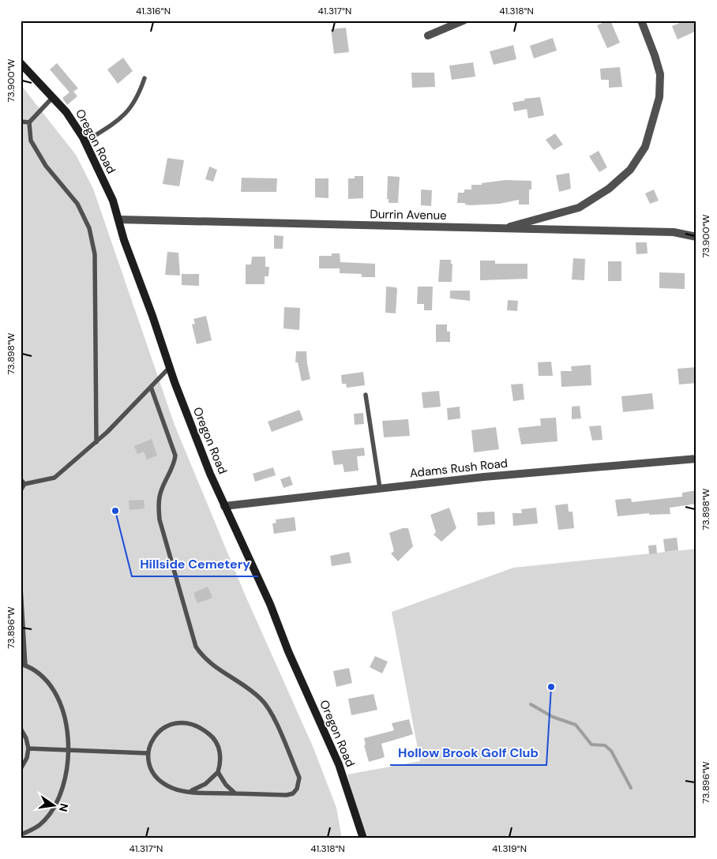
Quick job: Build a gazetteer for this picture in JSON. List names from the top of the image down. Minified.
{"streets":{"street":["Oregon Road","Durrin Avenue","Adams Rush Road"]},"crossings":[["Oregon Road","Durrin Avenue"],["Oregon Road","Adams Rush Road"]],"places":["Hillside Cemetery","Hollow Brook Golf Club"],"north":"right","coordinates":["41.316°N","41.317°N","41.318°N","73.900°W","73.898°W","73.896°W","41.319°N"]}
